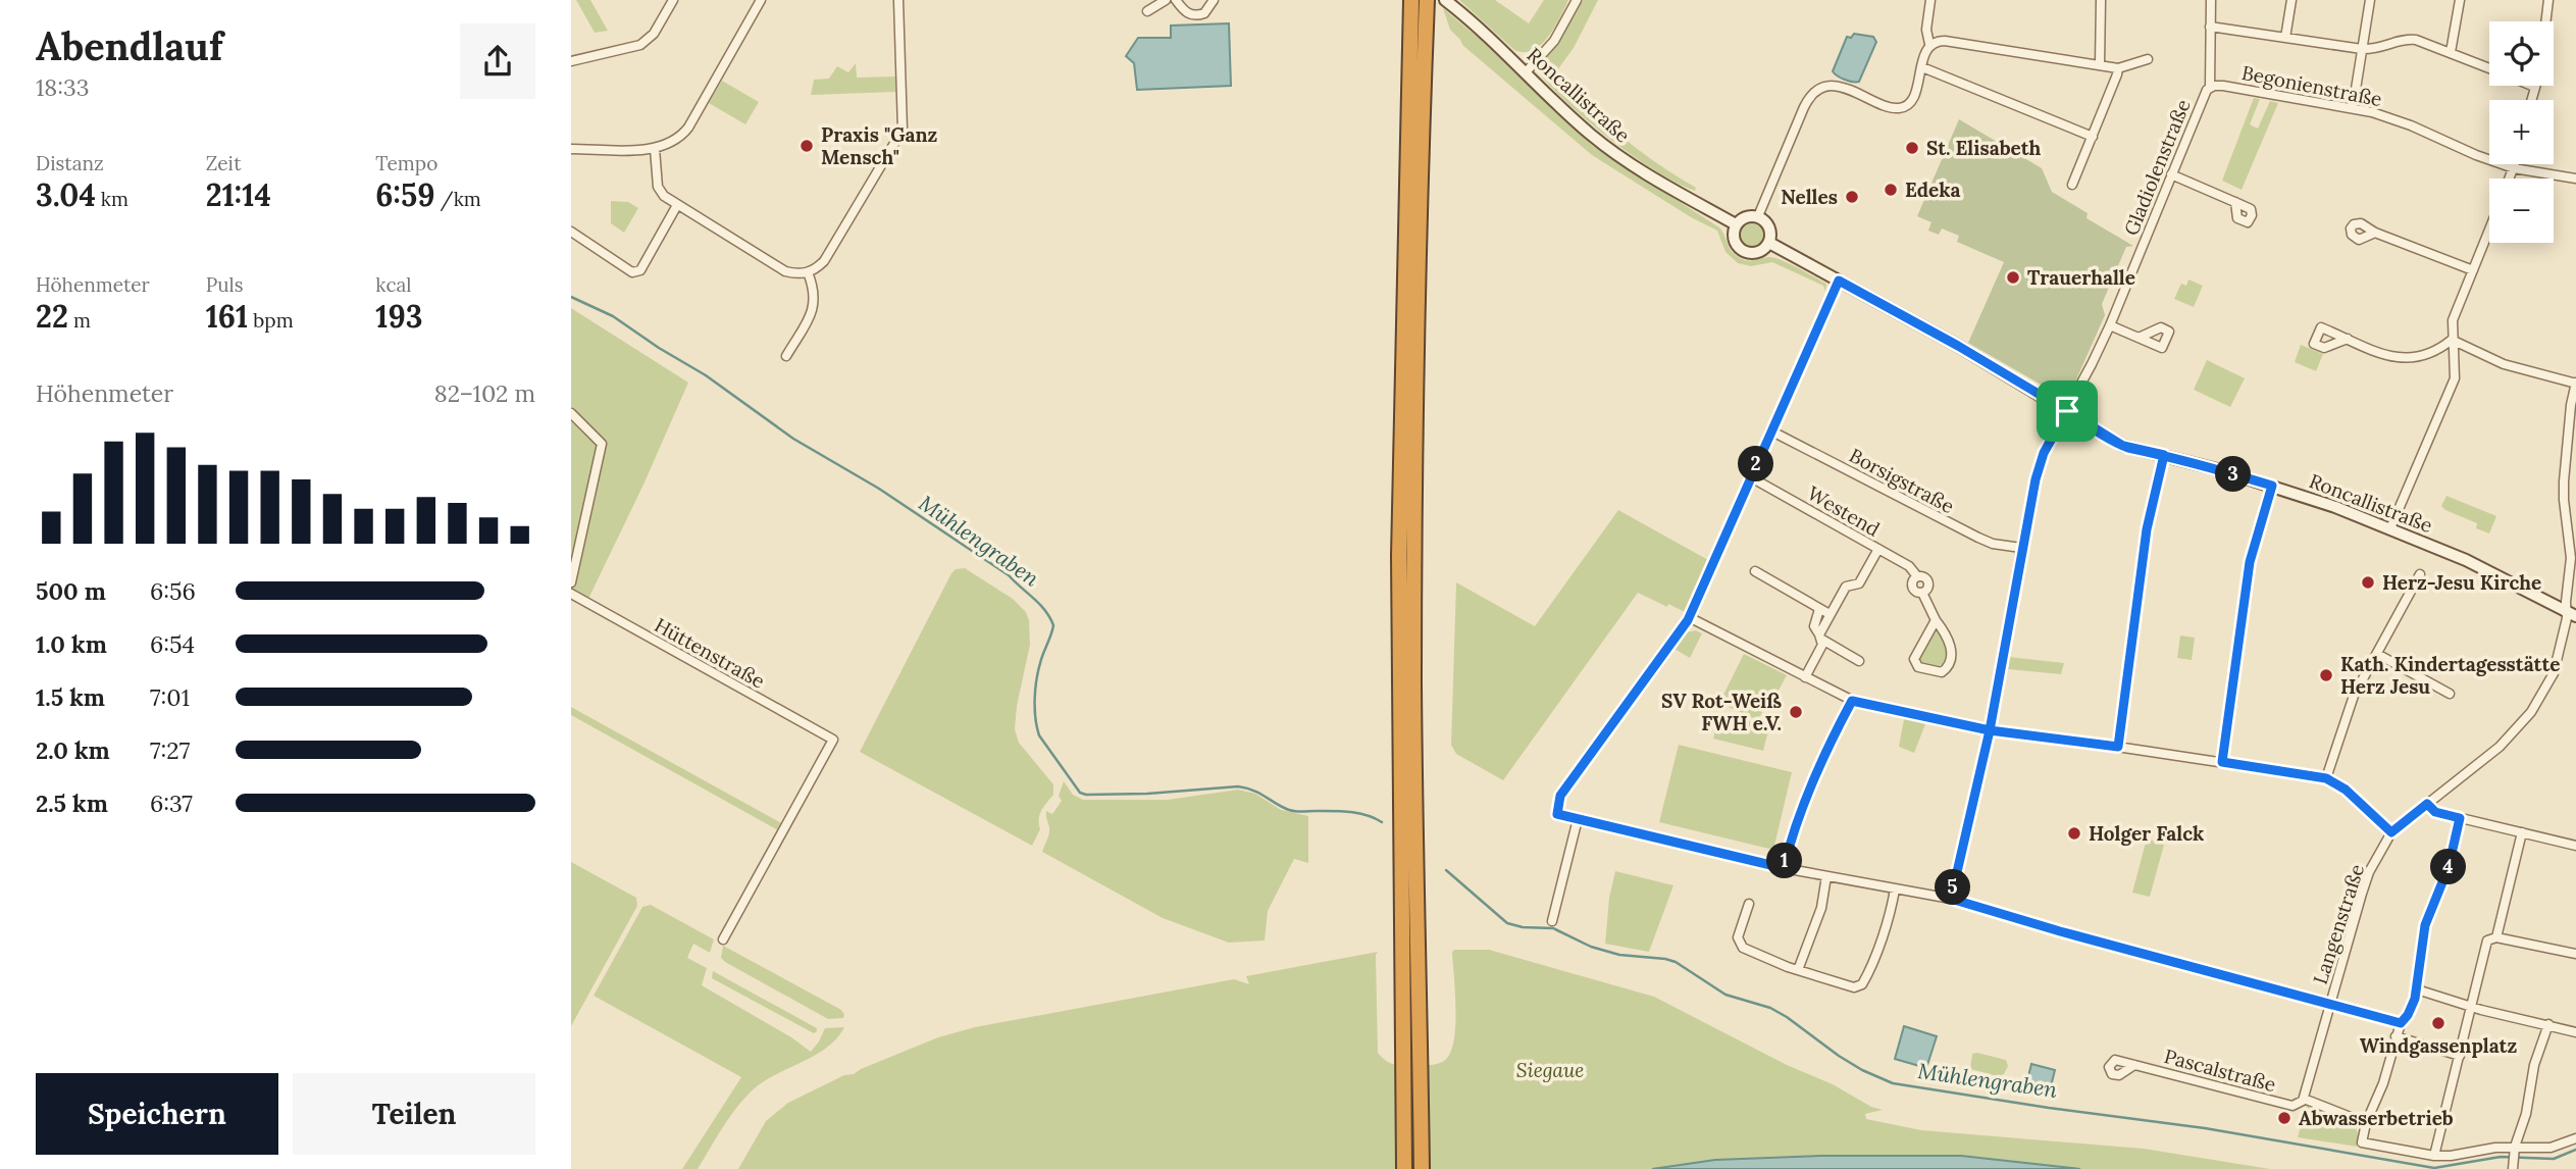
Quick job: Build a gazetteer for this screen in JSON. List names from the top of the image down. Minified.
{"streets":{"street":["Begonienstraße","Roncallistraße","Gladiolenstraße","Borsigstraße","Westend","Hüttenstraße","Langenstraße","Pascalstraße"]},"crossings":[["Begonienstraße","Gladiolenstraße"],["Roncallistraße","Gladiolenstraße"],["Roncallistraße","Langenstraße"],["Gladiolenstraße","Borsigstraße"],["Langenstraße","Pascalstraße"]],"water":["Mühlengraben"],"parks":["Siegaue"],"places":["Praxis \"Ganz Mensch\"","St. Elisabeth","Edeka","Nelles","Trauerhalle","Herz-Jesu Kirche","Kath. Kindertagesstätte Herz Jesu","SV Rot-Weiß FWH e.V.","Holger Falck","Windgassenplatz","Abwasserbetrieb"],"page":{"heading":["Abendlauf","18:33"],"map_buttons":["+","−"],"stats":[["Distanz","3.04 km"],["Zeit","21:14"],["Tempo","6:59 /km"],["Höhenmeter","22 m"],["Puls","161 bpm"],["kcal","193"]],"chart":["Höhenmeter","82–102 m"],"pins":["2","3","1","4","5"],"list":[{"name":"500 m","note":"6:56"},{"name":"1.0 km","note":"6:54"},{"name":"1.5 km","note":"7:01"},{"name":"2.0 km","note":"7:27"},{"name":"2.5 km","note":"6:37"}],"buttons":["Speichern","Teilen"]}}
